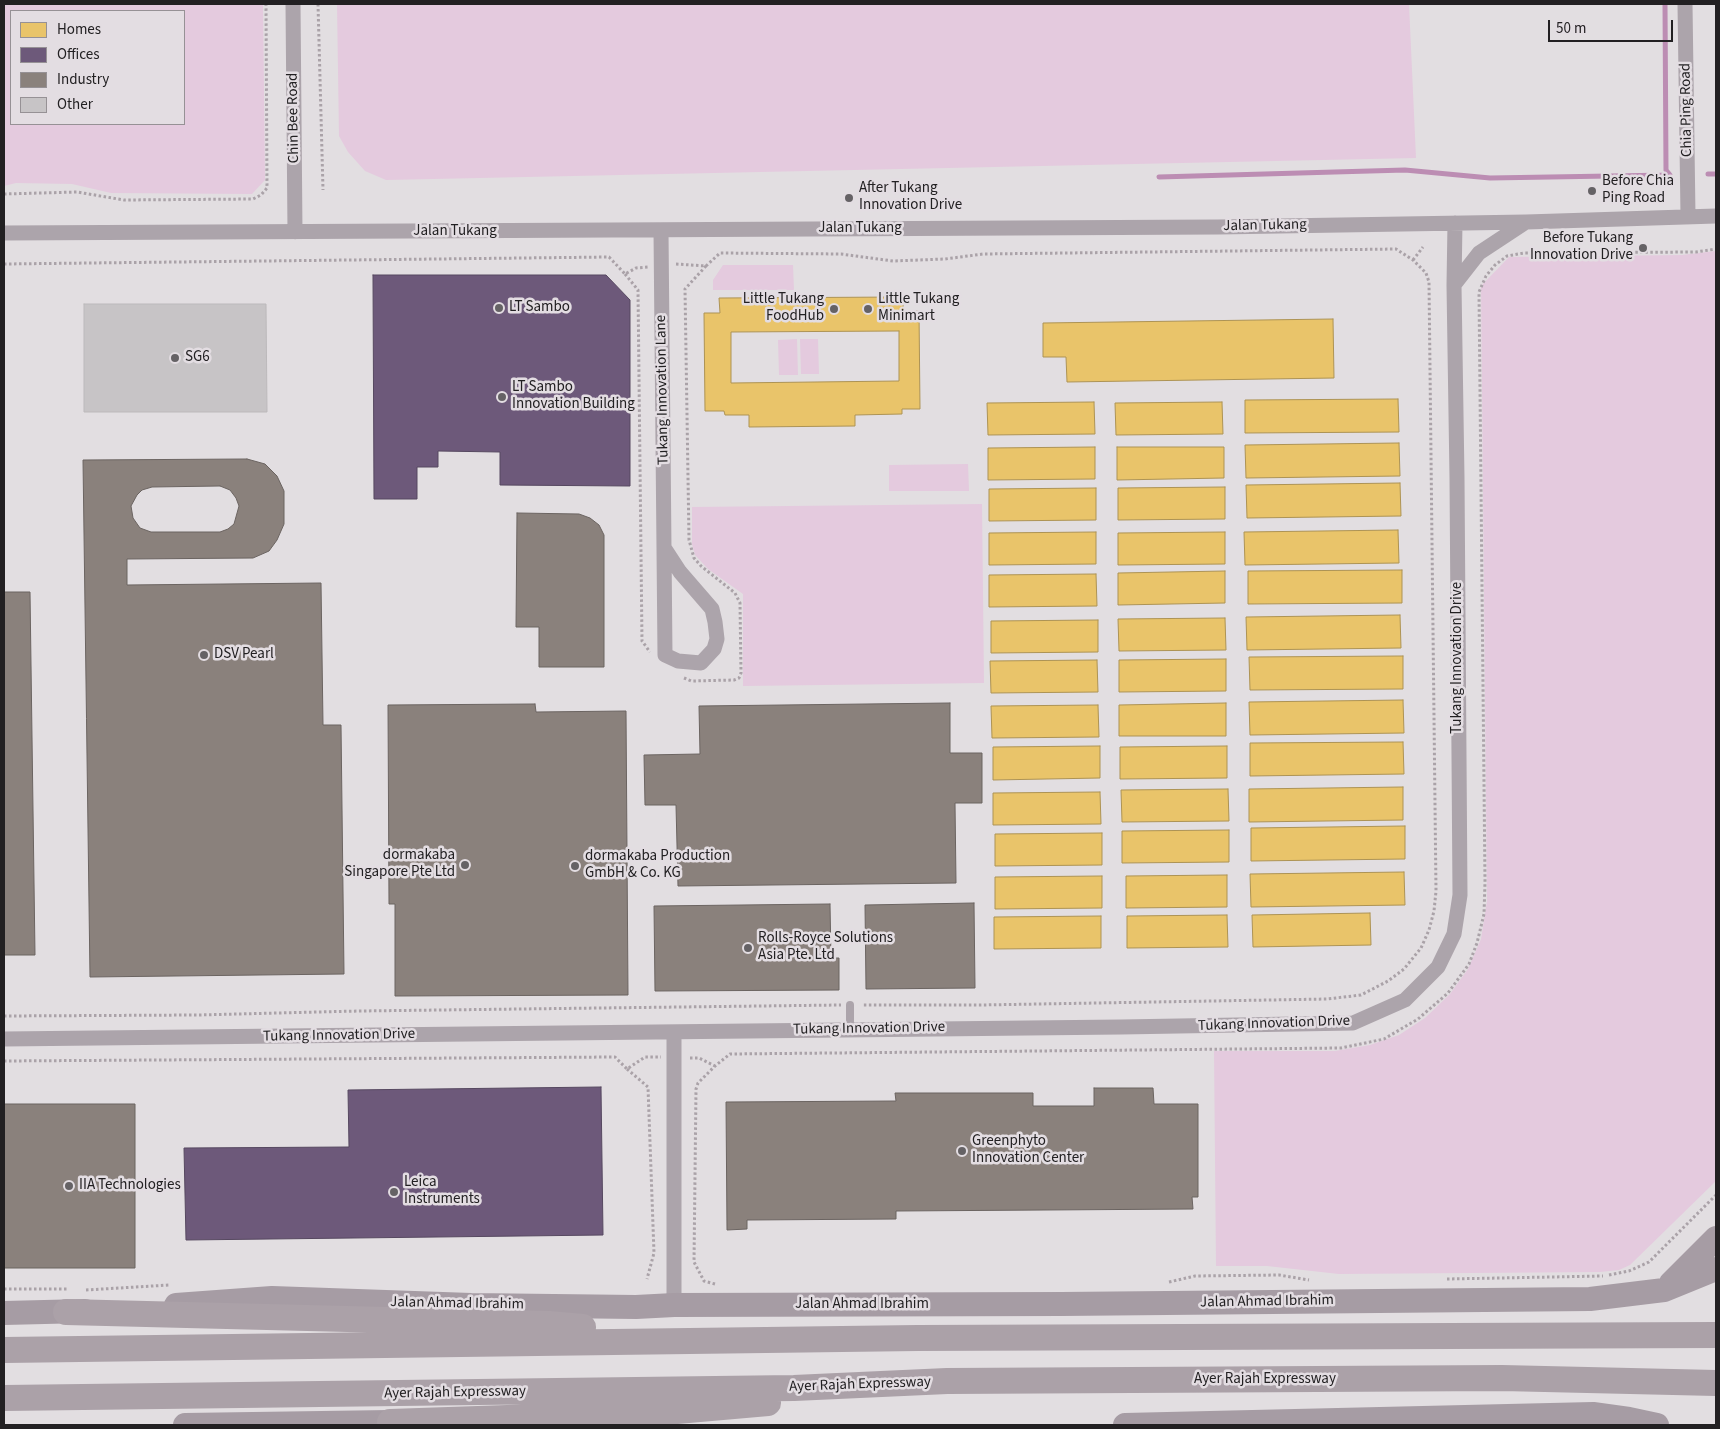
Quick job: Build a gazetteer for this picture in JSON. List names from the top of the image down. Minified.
{"streets":{"highway":["Ayer Rajah Expressway"],"main road":["Jalan Ahmad Ibrahim"],"street":["Chia Ping Road","Chin Bee Road","Jalan Tukang","Tukang Innovation Lane","Tukang Innovation Drive"]},"crossings":[["Chia Ping Road","Jalan Tukang"],["Chin Bee Road","Jalan Tukang"],["Jalan Tukang","Tukang Innovation Lane"],["Jalan Tukang","Tukang Innovation Drive"]],"places":["Before Chia Ping Road","After Tukang Innovation Drive","Before Tukang Innovation Drive","LT Sambo","Little Tukang FoodHub","Little Tukang Minimart","SG6","LT Sambo Innovation Building","DSV Pearl","dormakaba Singapore Pte Ltd","dormakaba Production GmbH & Co. KG","Rolls-Royce Solutions Asia Pte. Ltd","Greenphyto Innovation Center","IIA Technologies","Leica Instruments"],"legend":["Homes","Offices","Industry","Other"],"scale_bar":"50 m"}
